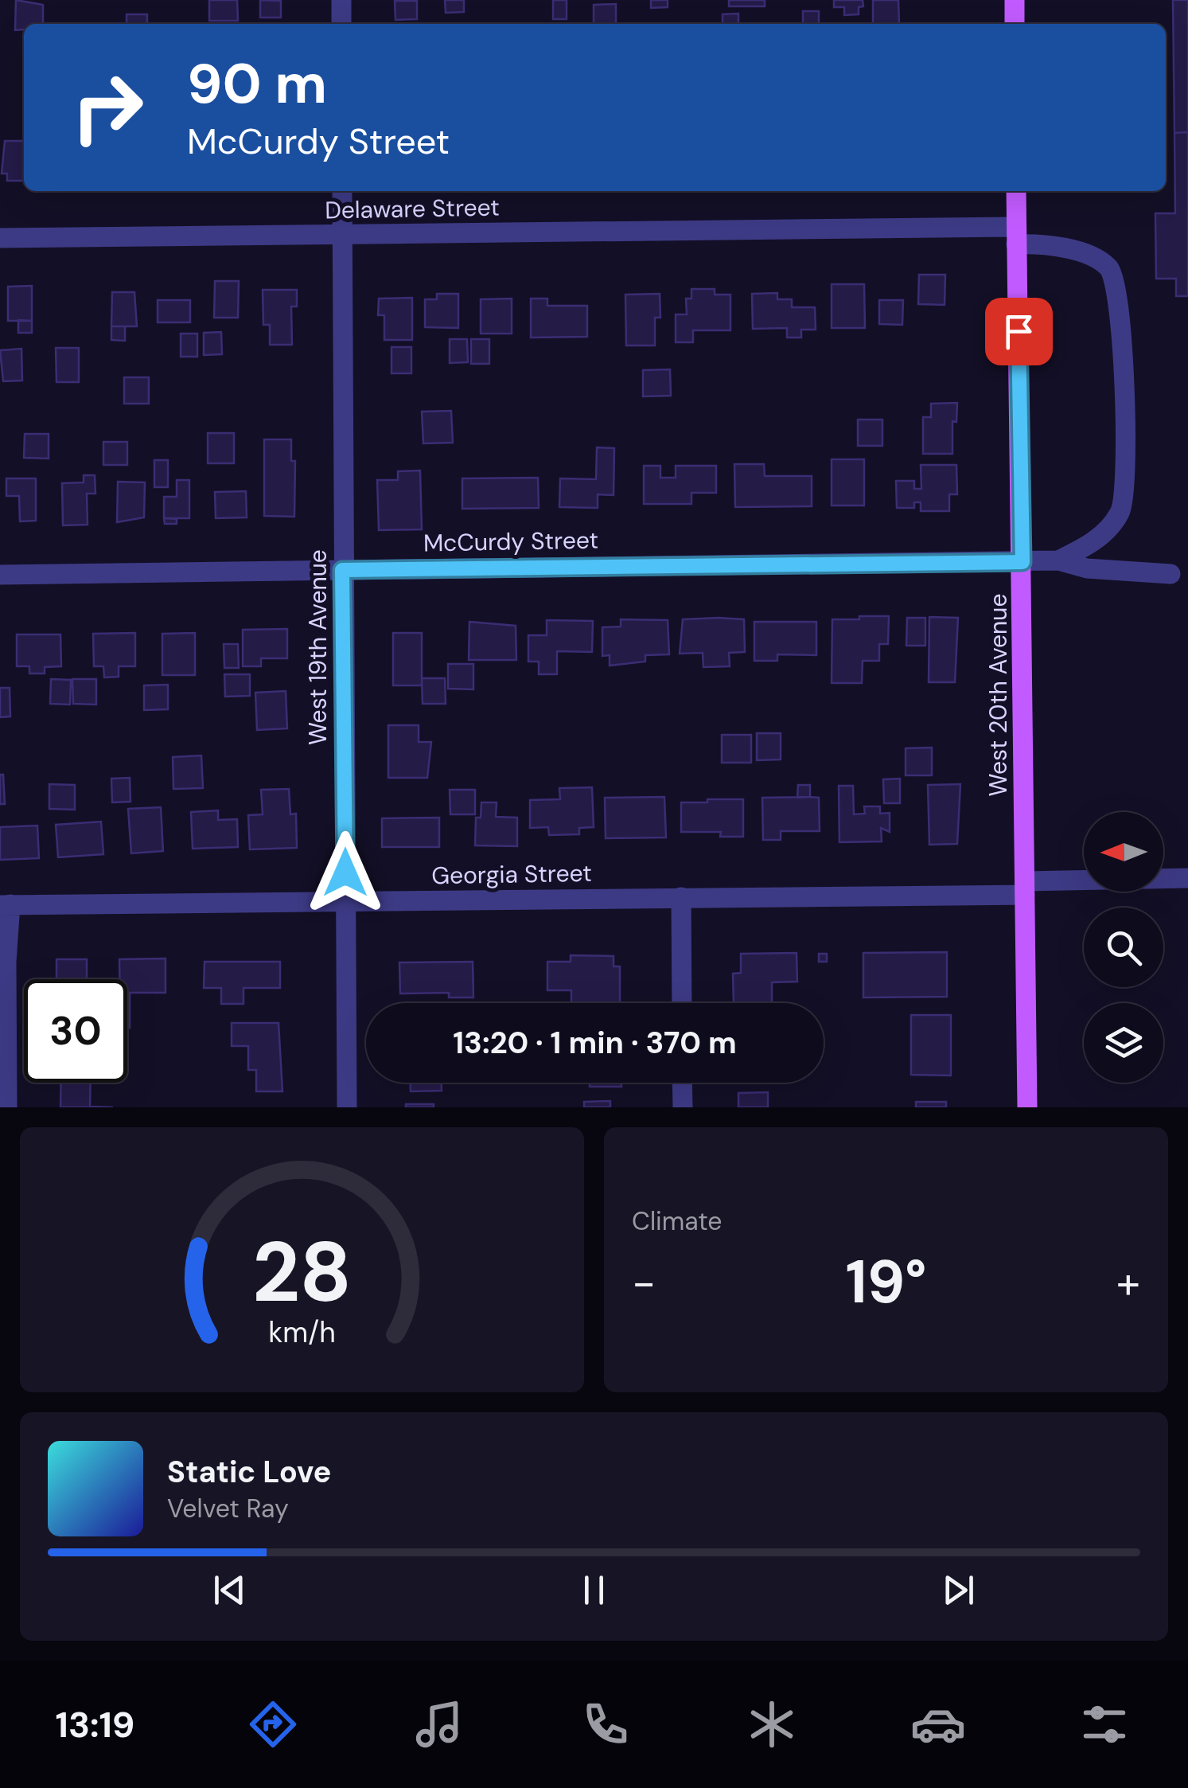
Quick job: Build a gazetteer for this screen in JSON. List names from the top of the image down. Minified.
{"streets":{"main road":["West 20th Avenue"],"street":["Delaware Street","McCurdy Street","West 19th Avenue","Georgia Street"]},"crossings":[["Delaware Street","McCurdy Street"],["Delaware Street","West 19th Avenue"],["Delaware Street","West 20th Avenue"],["McCurdy Street","West 19th Avenue"],["McCurdy Street","West 20th Avenue"],["West 19th Avenue","Georgia Street"],["West 20th Avenue","Georgia Street"]],"north":"left","page":{"turn":["90 m","McCurdy Street"],"limit":"30","trip":"13:20 · 1 min · 370 m","tile":"Climate","heat":["−","19°","+"],"song":["Static Love","Velvet Ray"],"tabs":"13:19","gauge":["28","km/h"]}}
